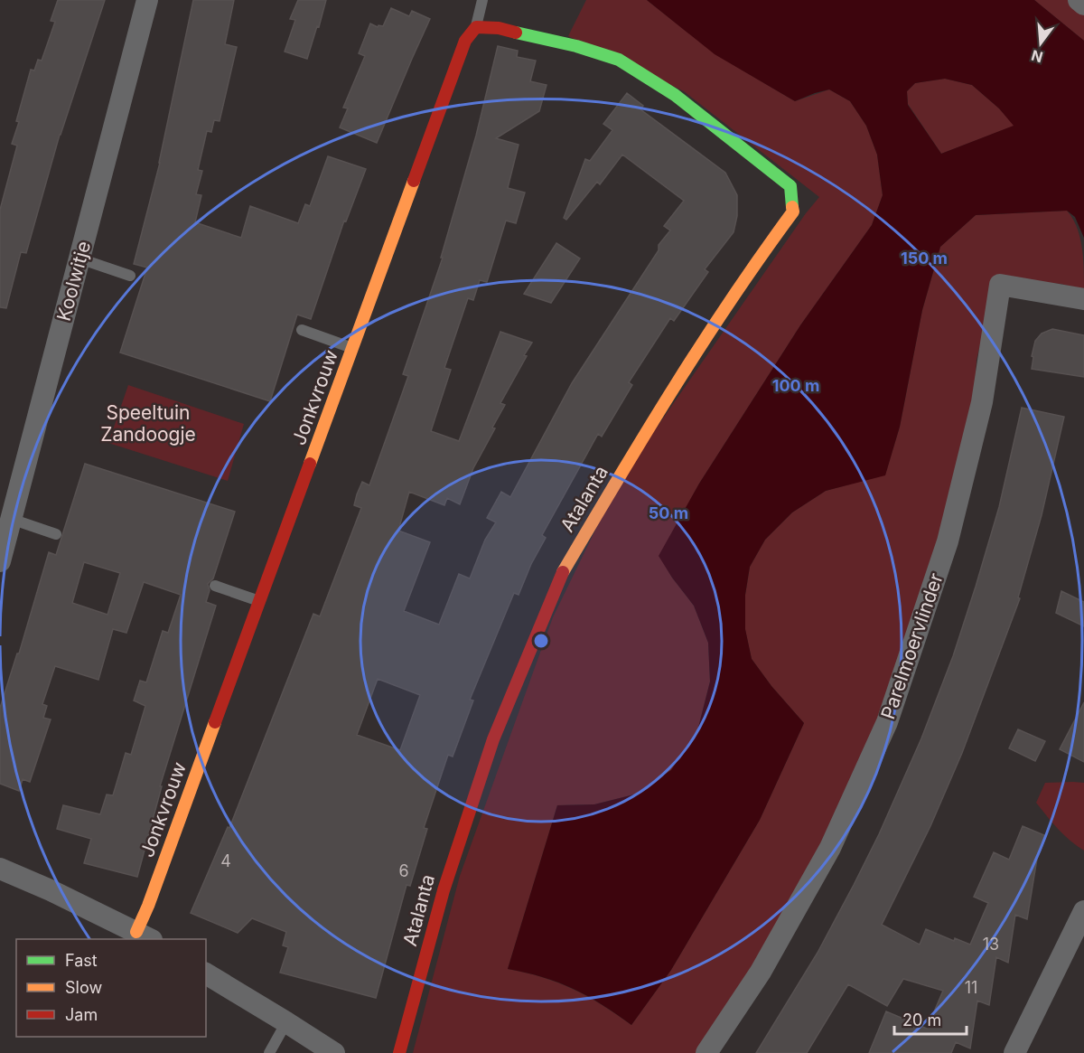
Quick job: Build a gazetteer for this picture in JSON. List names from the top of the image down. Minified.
{"streets":{"street":["Koolwitje","Jonkvrouw","Atalanta","Parelmoervlinder"]},"crossings":[["Jonkvrouw","Atalanta"]],"parks":["Speeltuin Zandoogje"],"house_numbers":["4","6","13","11"],"legend":["Fast","Slow","Jam"],"scale_bar":"20 m","north":"bottom","rings":["150 m","100 m","50 m"]}
